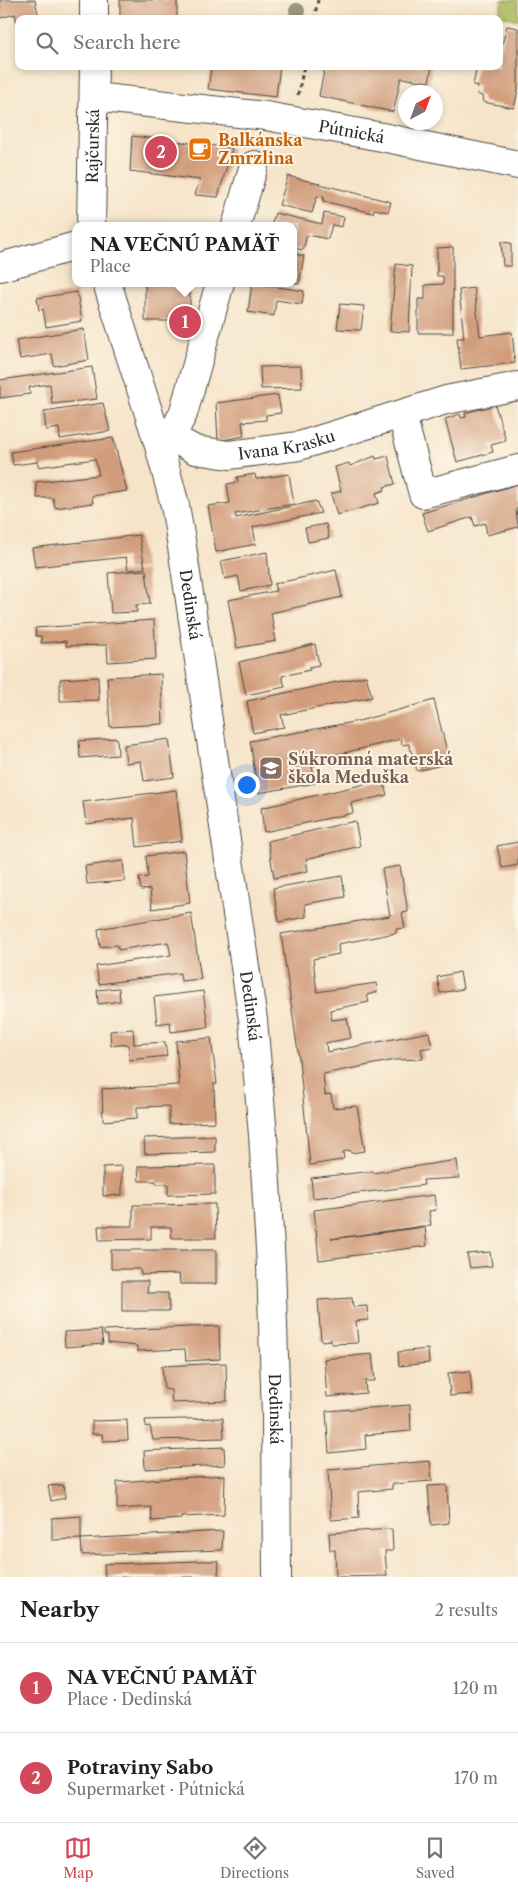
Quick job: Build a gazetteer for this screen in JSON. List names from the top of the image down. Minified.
{"streets":{"street":["Pútnická","Rajčurská","Ivana Krasku","Dedinská"]},"crossings":[["Pútnická","Rajčurská"],["Ivana Krasku","Dedinská"]],"places":{"cafe":["Balkánska Zmrzlina"],"school or university":["Súkromná materská škola Meduška"]},"north":"top right","page":{"search":"Search here","pins":["2","1"],"popup":["NA VEČNÚ PAMÄŤ","Place"],"heading":["Nearby","2 results"],"list":[{"mark":"1","name":"NA VEČNÚ PAMÄŤ","note":"Place · Dedinská","value":"120 m"},{"mark":"2","name":"Potraviny Sabo","note":"Supermarket · Pútnická","value":"170 m"}],"nav":["Map","Directions","Saved"]}}
